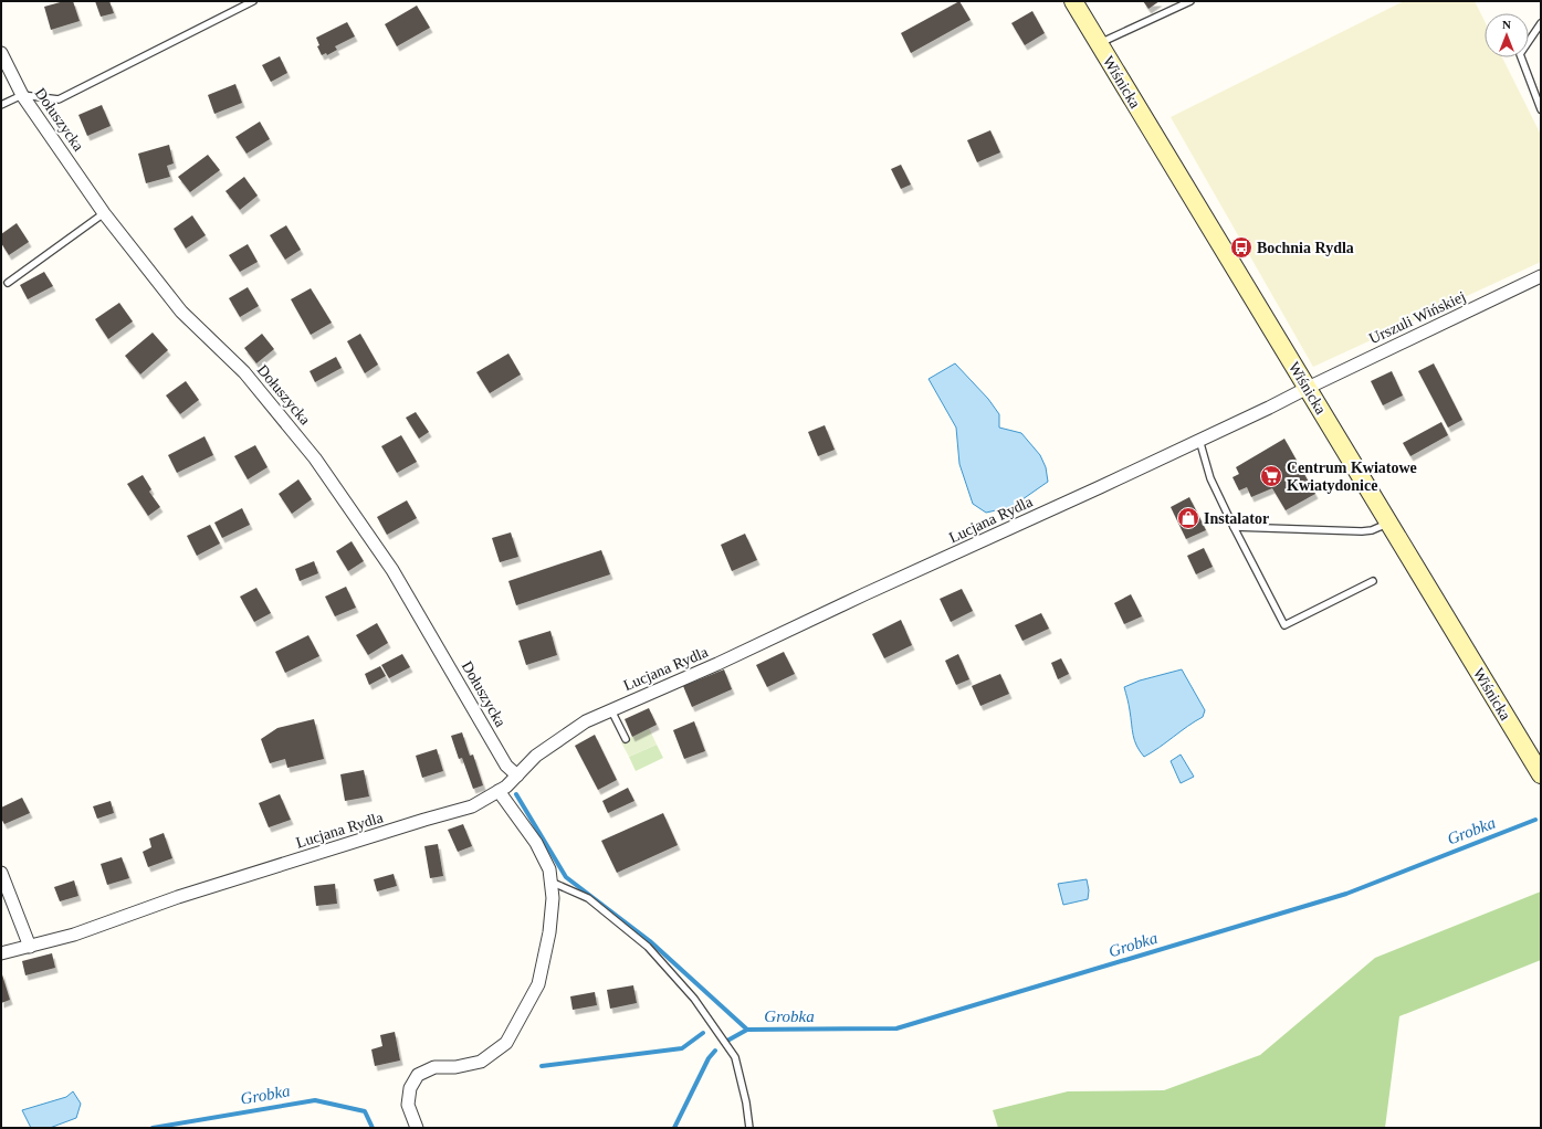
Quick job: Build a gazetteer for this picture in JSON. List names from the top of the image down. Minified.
{"streets":{"main road":["Wiśnicka"],"street":["Dołuszycka","Urszuli Wińskiej","Lucjana Rydla"]},"crossings":[["Wiśnicka","Urszuli Wińskiej"],["Wiśnicka","Lucjana Rydla"],["Dołuszycka","Lucjana Rydla"],["Urszuli Wińskiej","Lucjana Rydla"]],"water":["Grobka"],"places":{"bus stop":["Bochnia Rydla"],"supermarket":["Centrum Kwiatowe Kwiatydonice"],"shop":["Instalator"]},"north":"top"}
